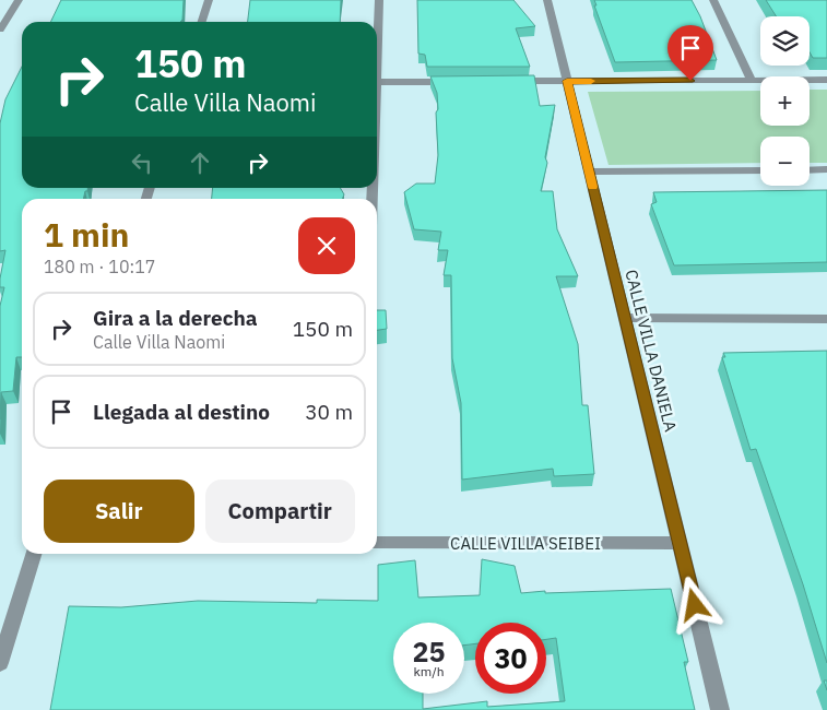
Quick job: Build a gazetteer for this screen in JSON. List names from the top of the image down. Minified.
{"streets":{"street":["CALLE VILLA DANIELA","CALLE VILLA SEIBEI"]},"crossings":[["CALLE VILLA DANIELA","CALLE VILLA SEIBEI"]],"page":{"map_buttons":["+","−"],"turn":["150 m","Calle Villa Naomi"],"heading":["1 min","180 m · 10:17"],"list":[{"name":"Gira a la derecha","note":"Calle Villa Naomi","value":"150 m"},{"name":"Llegada al destino","value":"30 m"}],"buttons":["Salir","Compartir"],"speed":"25 km/h","limit":"30"}}
